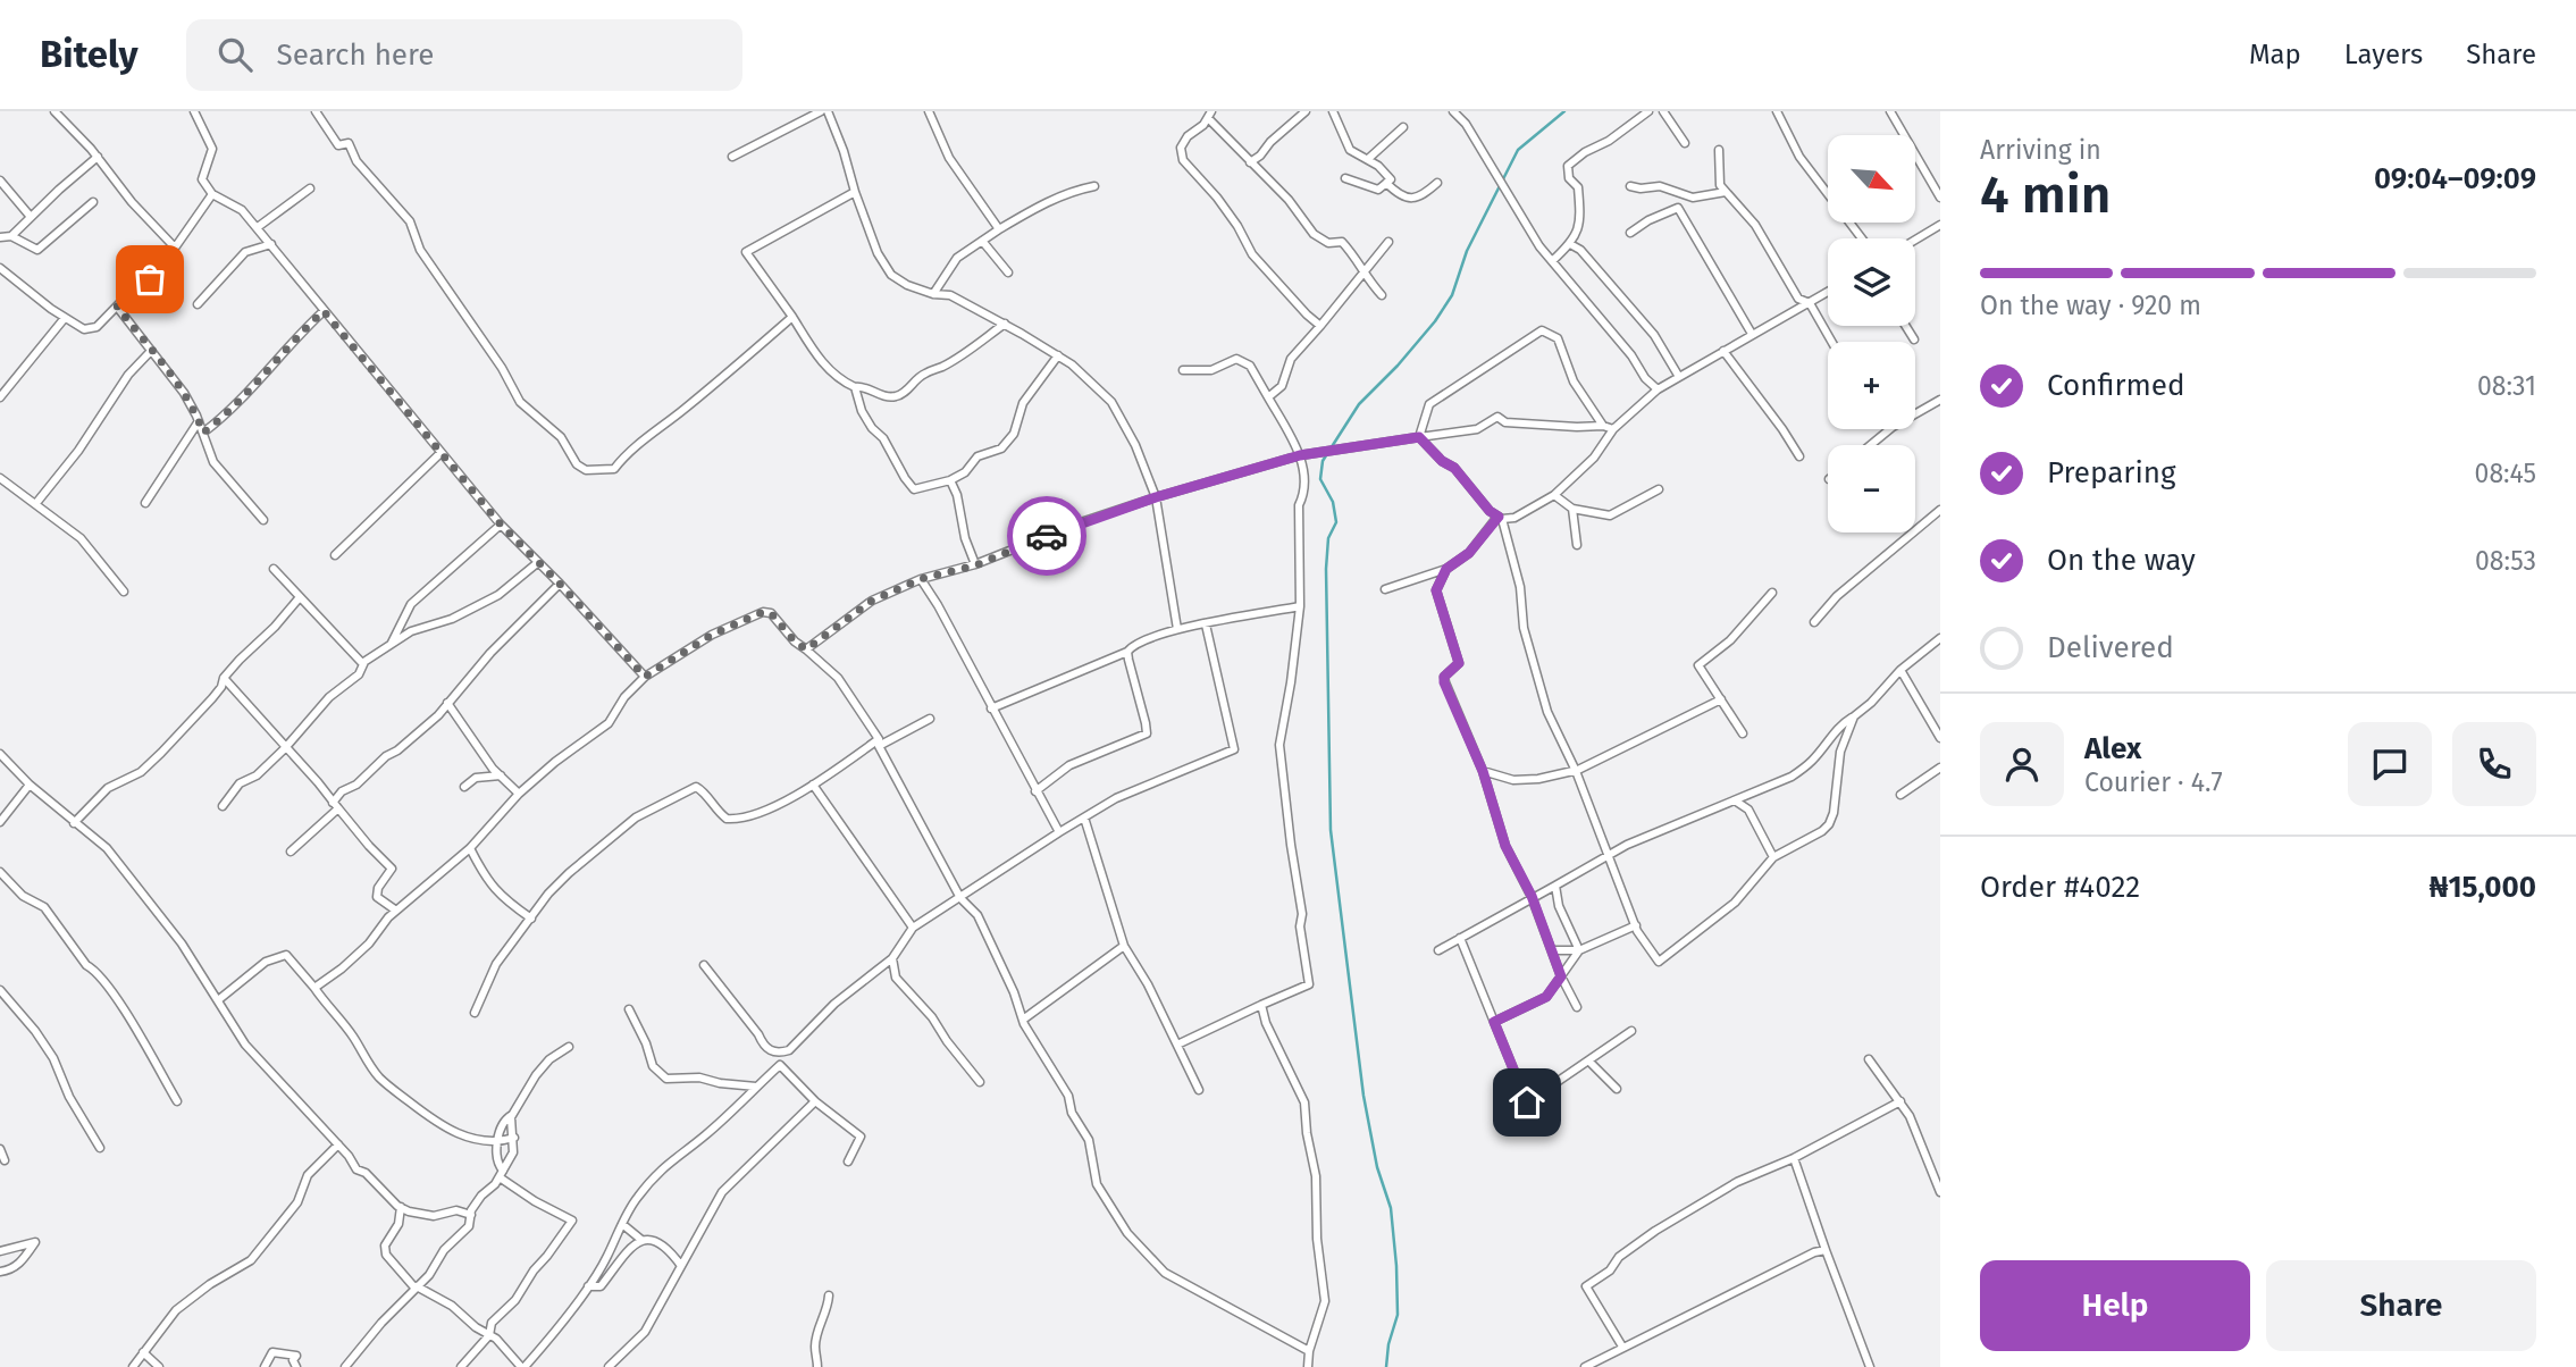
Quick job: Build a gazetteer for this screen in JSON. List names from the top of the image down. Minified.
{"north":"bottom right","page":{"header":"Bitely","search":"Search here","nav":["Map","Layers","Share"],"heading":["4 min","Arriving in","09:04–09:09"],"panel":["Alex","Courier · 4.7","Order #4022","₦15,000"],"map_buttons":["+","−"],"bar":"On the way · 920 m","list":[["Confirmed","08:31"],["Preparing","08:45"],["On the way","08:53"],"Delivered"],"buttons":["Help","Share"]}}
